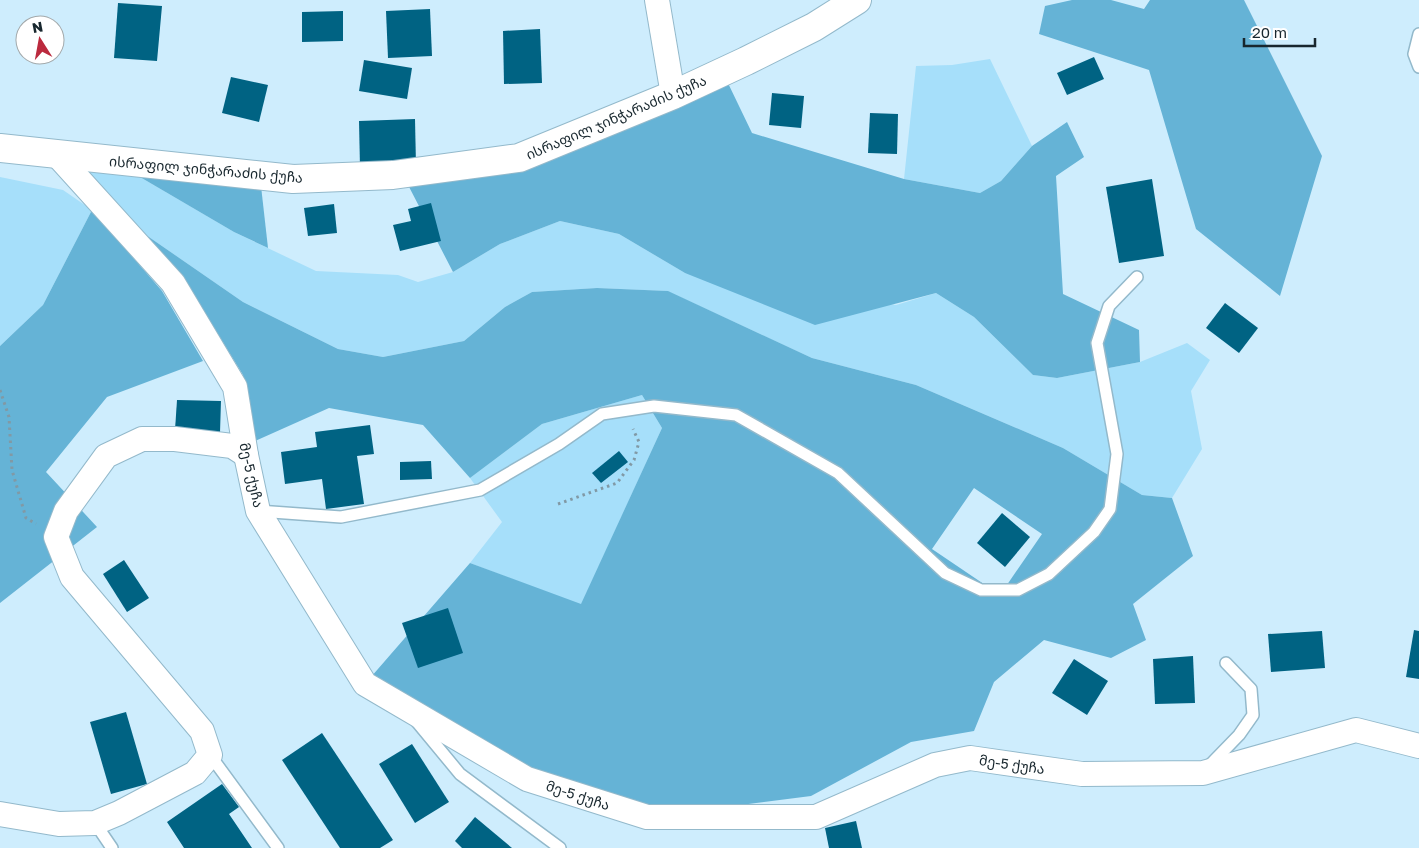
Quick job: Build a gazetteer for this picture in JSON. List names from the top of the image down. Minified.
{"streets":{"street":["ისრაფილ ჯინჭარაძის ქუჩა","მე-5 ქუჩა"]},"crossings":[["ისრაფილ ჯინჭარაძის ქუჩა","მე-5 ქუჩა"]],"scale_bar":"20 m","north":"top"}
